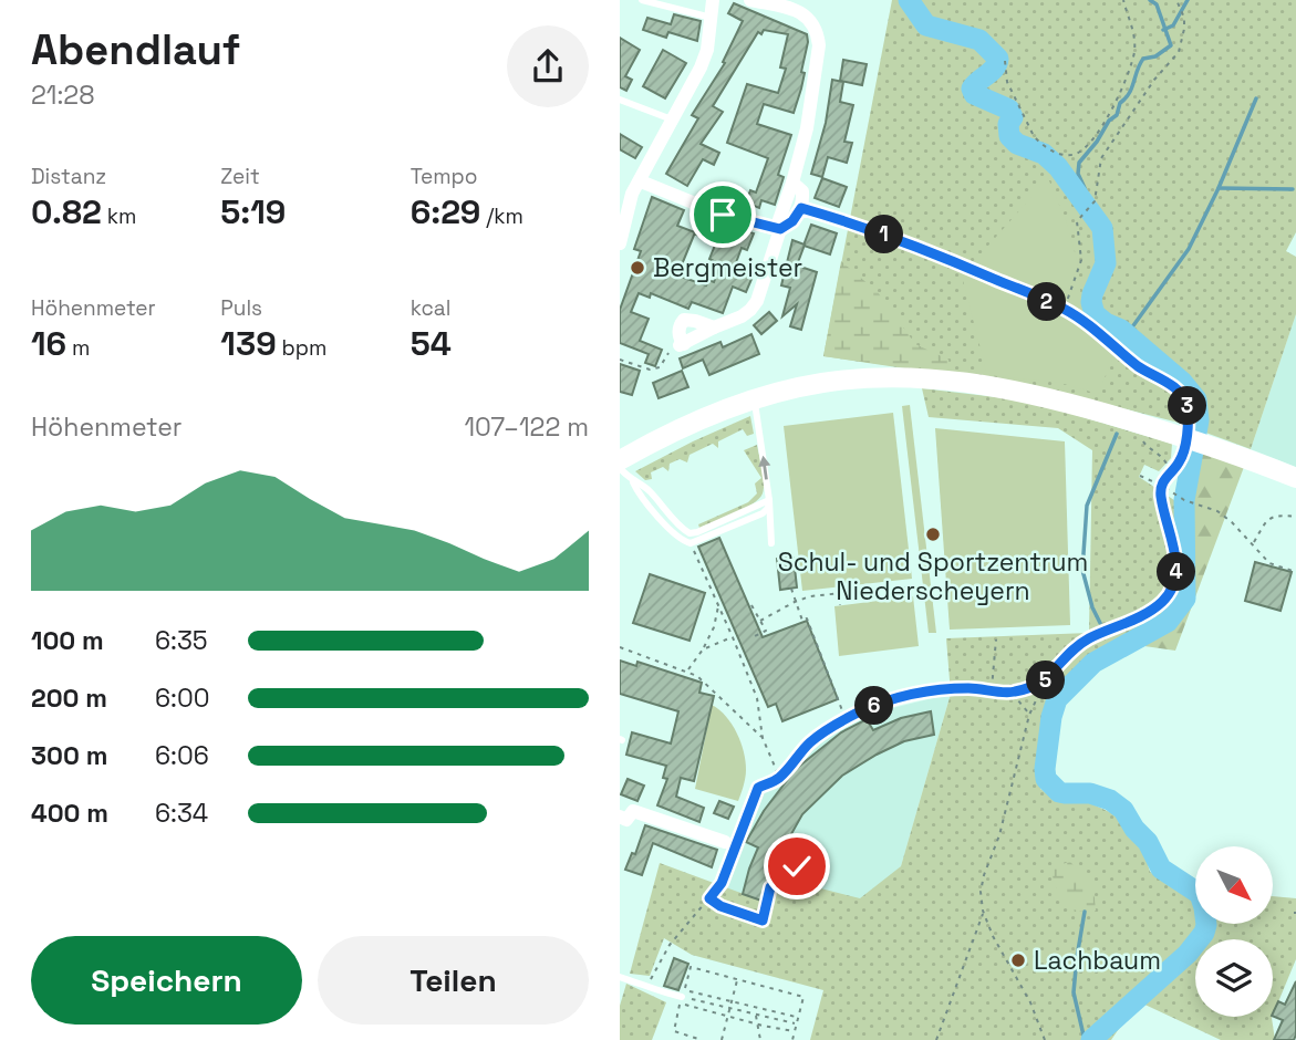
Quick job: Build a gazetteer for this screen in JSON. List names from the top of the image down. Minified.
{"places":["Bergmeister","Schul- und Sportzentrum Niederscheyern","Lachbaum"],"north":"bottom right","page":{"heading":["Abendlauf","21:28"],"stats":[["Distanz","0.82 km"],["Zeit","5:19"],["Tempo","6:29 /km"],["Höhenmeter","16 m"],["Puls","139 bpm"],["kcal","54"]],"pins":["1","2","3","4","5","6"],"chart":["Höhenmeter","107–122 m"],"list":[{"name":"100 m","note":"6:35"},{"name":"200 m","note":"6:00"},{"name":"300 m","note":"6:06"},{"name":"400 m","note":"6:34"}],"buttons":["Speichern","Teilen"]}}
